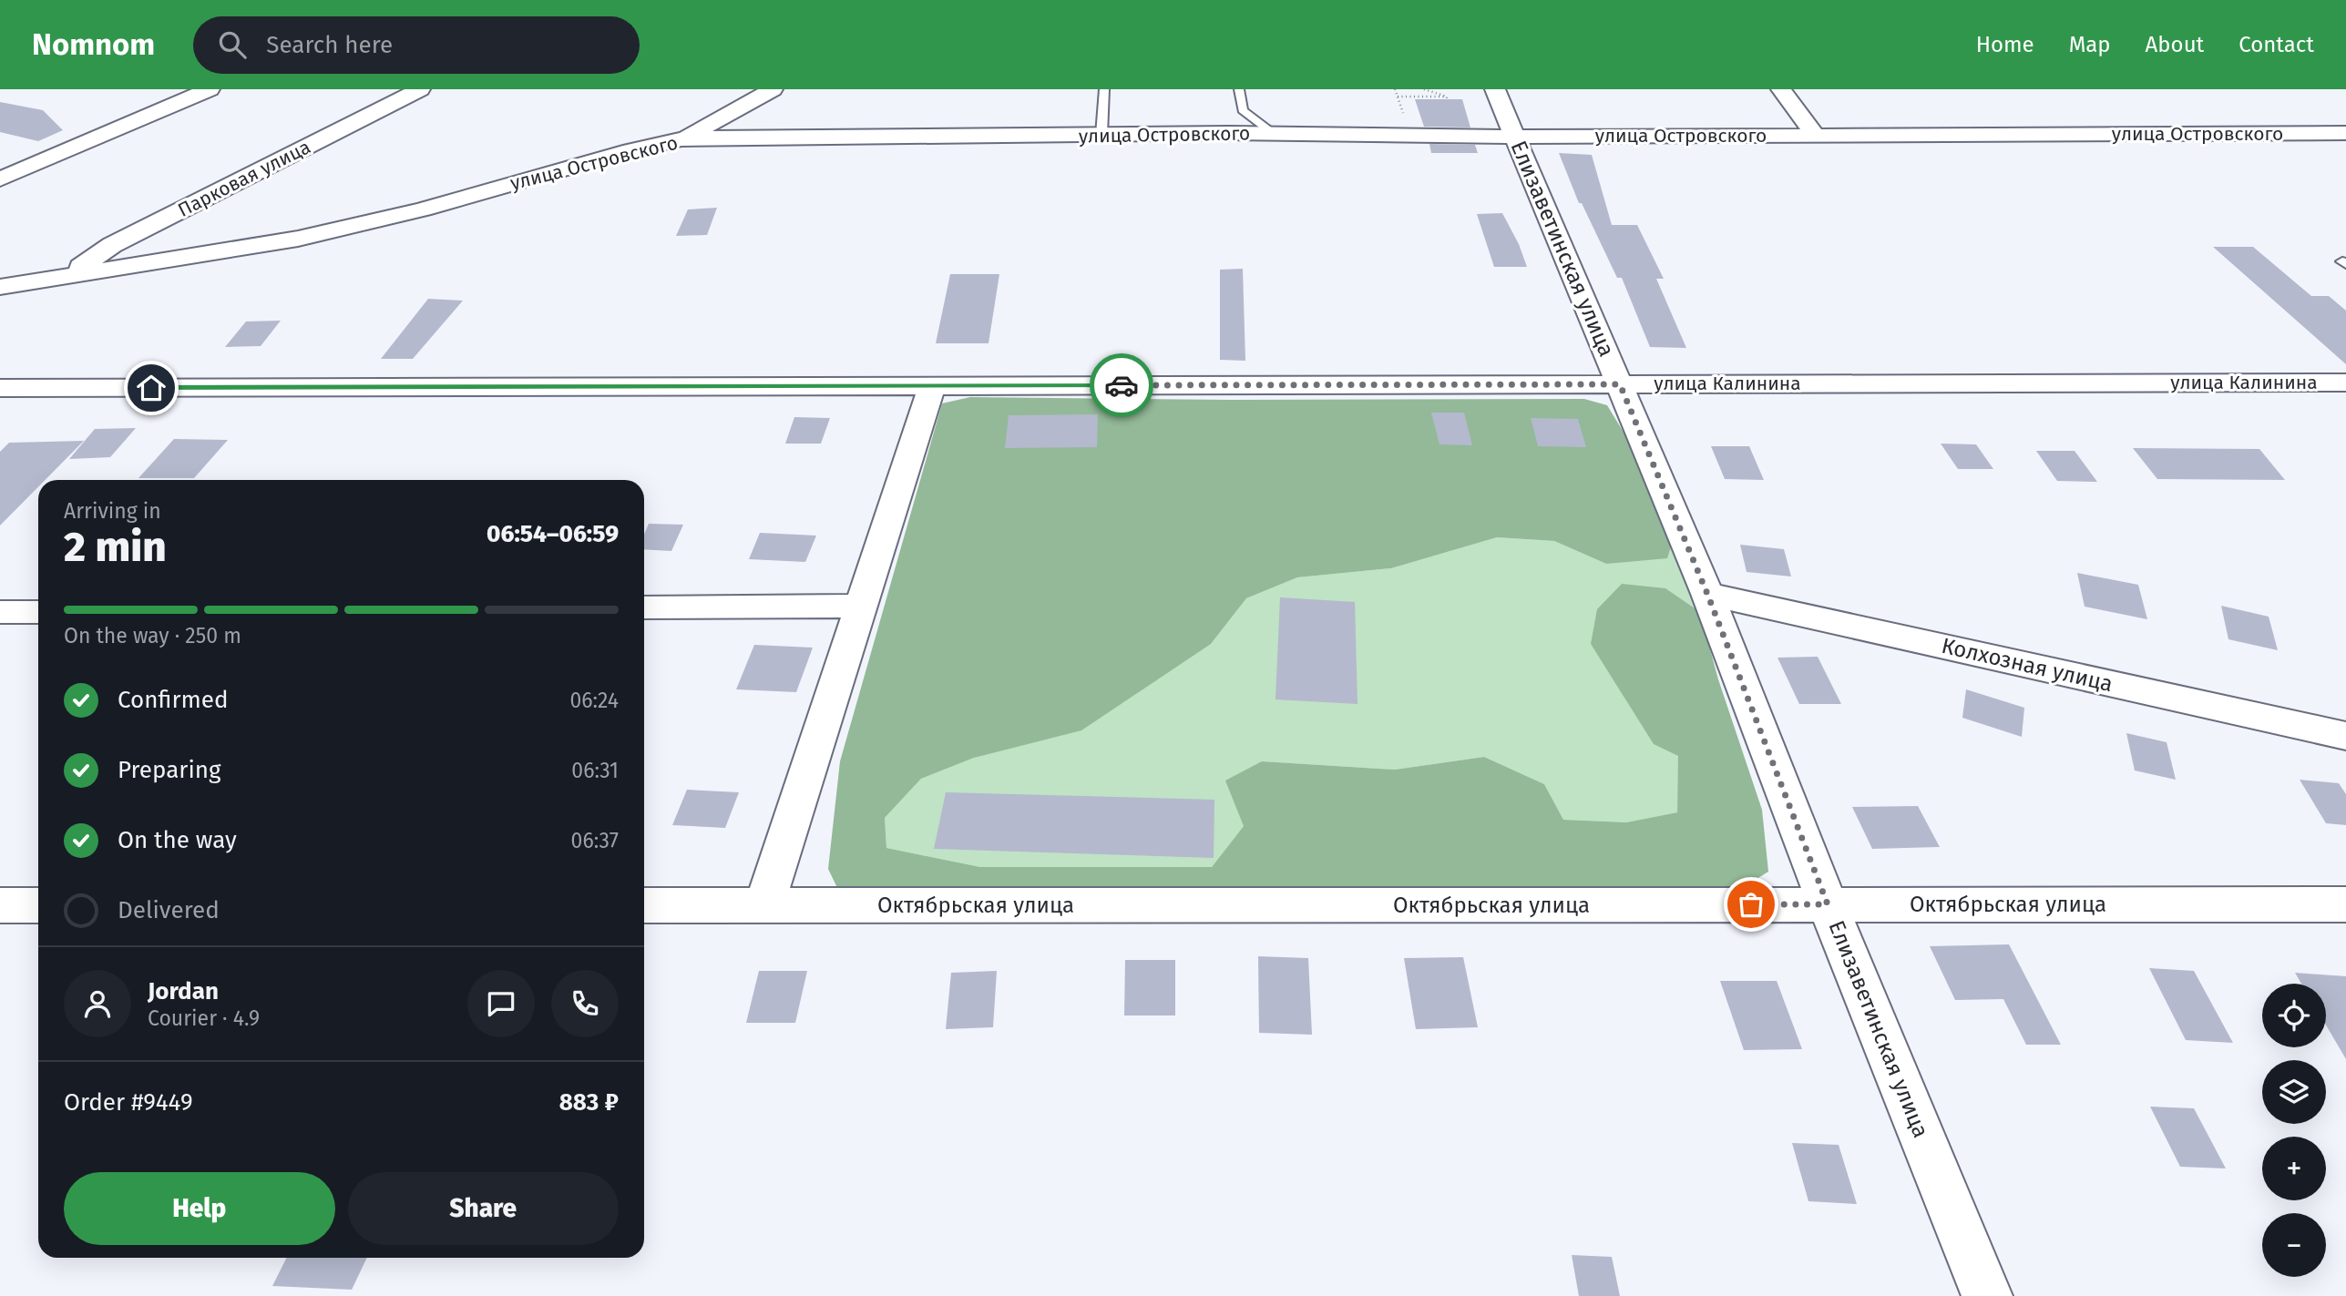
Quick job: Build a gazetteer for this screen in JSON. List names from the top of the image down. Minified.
{"streets":{"street":["улица Островского","Парковая улица","Елизаветинская улица","улица Калинина","Колхозная улица","Октябрьская улица"]},"crossings":[["улица Островского","Парковая улица"],["улица Островского","Елизаветинская улица"],["Елизаветинская улица","улица Калинина"],["Елизаветинская улица","Колхозная улица"],["Елизаветинская улица","Октябрьская улица"]],"page":{"header":"Nomnom","search":"Search here","nav":["Home","Map","About","Contact"],"heading":["2 min","Arriving in","06:54–06:59"],"panel":["Jordan","Courier · 4.9","Order #9449","883 ₽"],"bar":"On the way · 250 m","list":[["Confirmed","06:24"],["Preparing","06:31"],["On the way","06:37"],"Delivered"],"map_buttons":["+","−"],"buttons":["Help","Share"]}}
